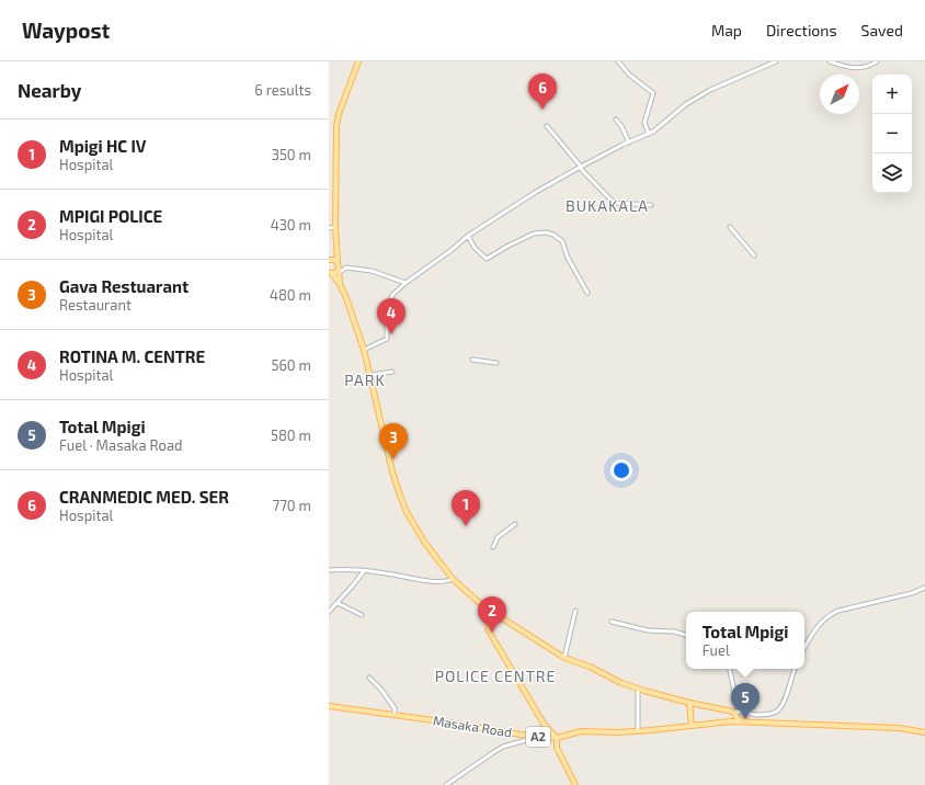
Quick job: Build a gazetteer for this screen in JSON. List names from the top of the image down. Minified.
{"streets":{"main road":["Masaka Road","A2"]},"crossings":[["Masaka Road","A2"]],"districts":["BUKAKALA","PARK","POLICE CENTRE"],"north":"top right","page":{"header":"Waypost","nav":["Map","Directions","Saved"],"heading":["Nearby","6 results"],"pins":["6","4","3","1","2","5"],"map_buttons":["+","−"],"list":[{"mark":"1","name":"Mpigi HC IV","note":"Hospital","value":"350 m"},{"mark":"2","name":"MPIGI POLICE","note":"Hospital","value":"430 m"},{"mark":"3","name":"Gava Restuarant","note":"Restaurant","value":"480 m"},{"mark":"4","name":"ROTINA M. CENTRE","note":"Hospital","value":"560 m"},{"mark":"5","name":"Total Mpigi","note":"Fuel · Masaka Road","value":"580 m"},{"mark":"6","name":"CRANMEDIC MED. SER","note":"Hospital","value":"770 m"}],"popup":["Total Mpigi","Fuel"]}}
